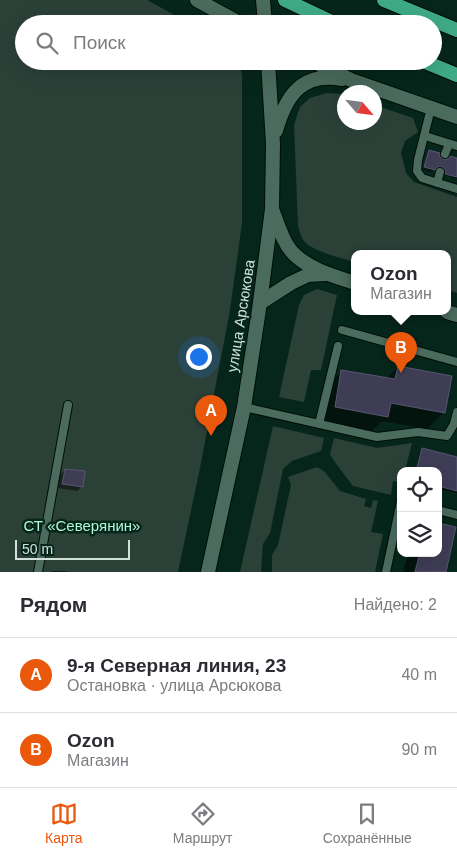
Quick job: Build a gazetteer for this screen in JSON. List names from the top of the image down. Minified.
{"streets":{"street":["улица Арсюкова"]},"parks":["СТ «Северянин»"],"scale_bar":"50 m","north":"bottom right","page":{"search":"Поиск","popup":["Ozon","Магазин"],"pins":["B","A"],"scale":"50 m","heading":["Рядом","Найдено: 2"],"list":[{"mark":"A","name":"9-я Северная линия, 23","note":"Остановка · улица Арсюкова","value":"40 m"},{"mark":"B","name":"Ozon","note":"Магазин","value":"90 m"}],"nav":["Карта","Маршрут","Сохранённые"]}}
